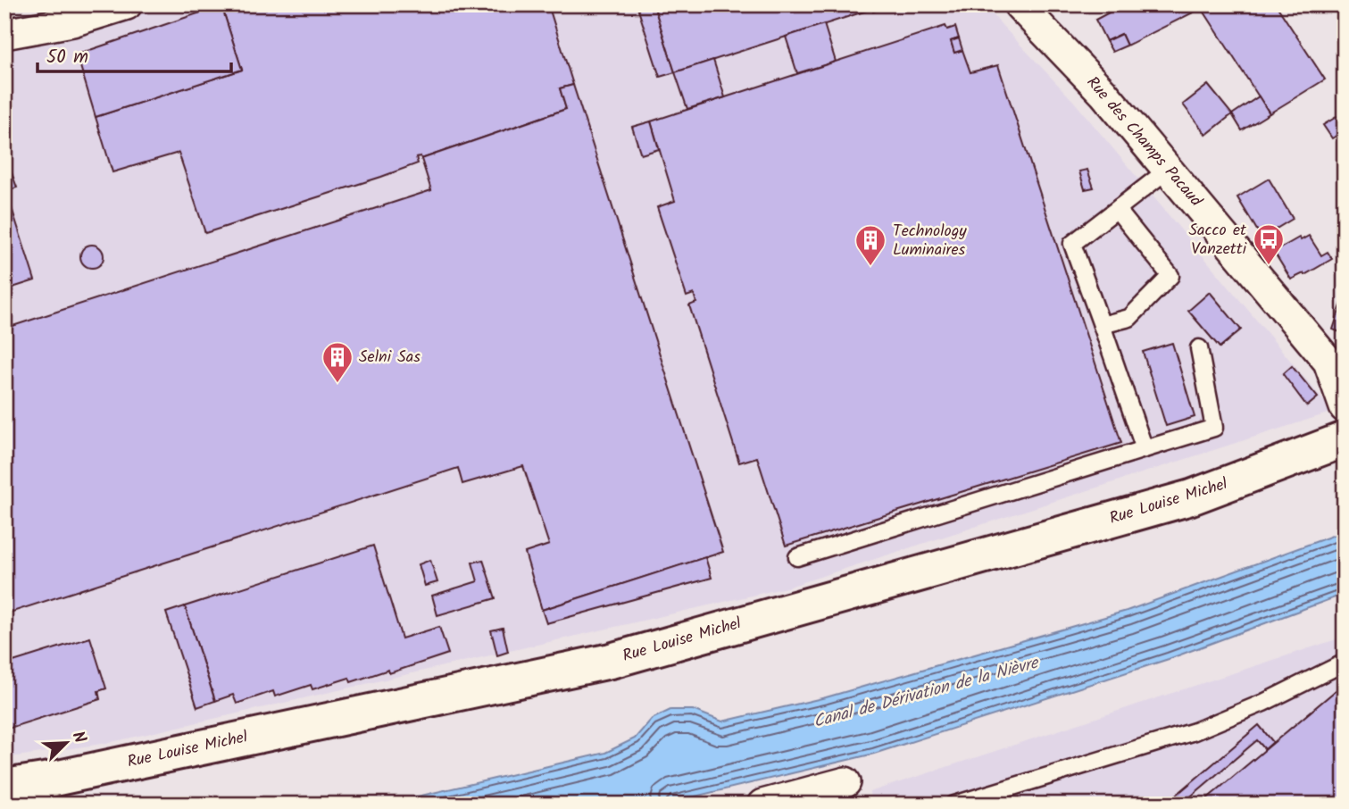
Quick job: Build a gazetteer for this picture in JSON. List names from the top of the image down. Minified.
{"streets":{"street":["Rue des Champs Pacaud","Rue Louise Michel"]},"water":["Canal de Dérivation de la Nièvre"],"places":{"bus stop":["Sacco et Vanzetti"],"building":["Technology Luminaires","Selni Sas"]},"scale_bar":"50 m","north":"top right"}
